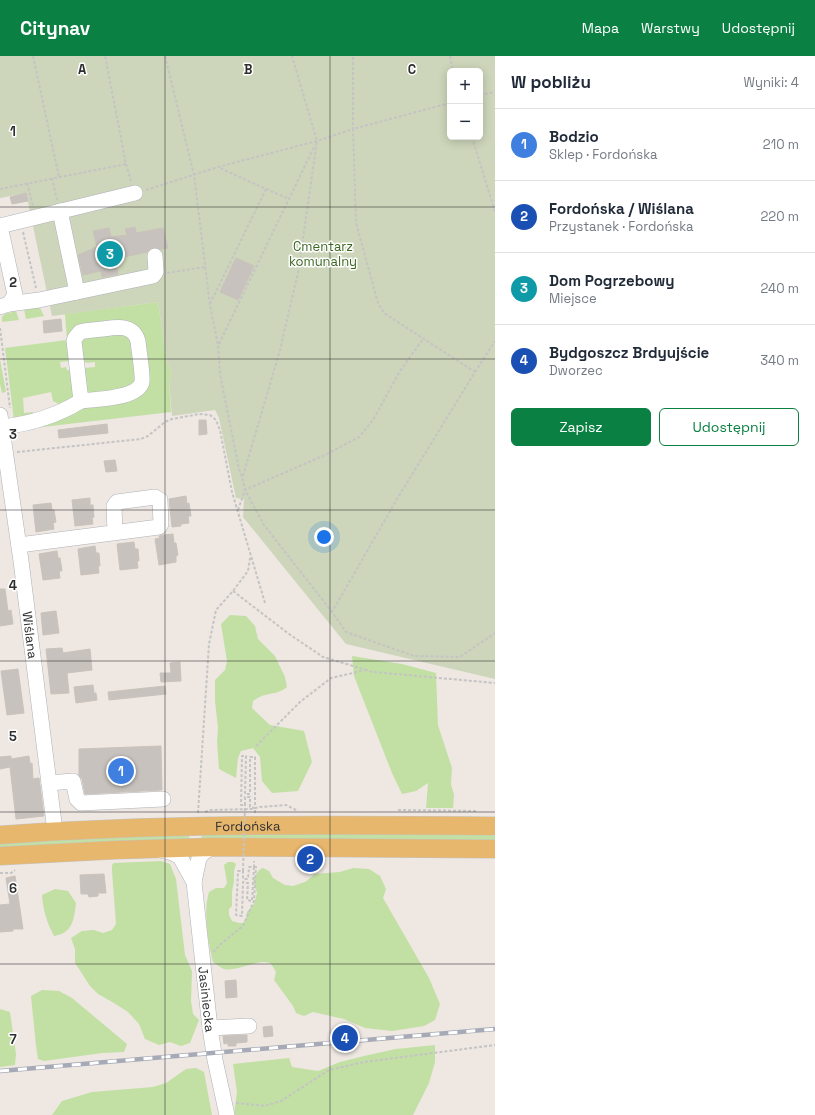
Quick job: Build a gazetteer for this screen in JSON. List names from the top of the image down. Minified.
{"streets":{"main road":["Fordońska"],"street":["Wiślana","Jasiniecka"]},"crossings":[["Wiślana","Fordońska"],["Fordońska","Jasiniecka"]],"parks":["Cmentarz komunalny"],"page":{"header":"Citynav","nav":["Mapa","Warstwy","Udostępnij"],"heading":["W pobliżu","Wyniki: 4"],"map_buttons":["+","−"],"list":[{"mark":"1","name":"Bodzio","note":"Sklep · Fordońska","value":"210 m"},{"mark":"2","name":"Fordońska / Wiślana","note":"Przystanek · Fordońska","value":"220 m"},{"mark":"3","name":"Dom Pogrzebowy","note":"Miejsce","value":"240 m"},{"mark":"4","name":"Bydgoszcz Brdyujście","note":"Dworzec","value":"340 m"}],"pins":["3","1","2","4"],"buttons":["Zapisz","Udostępnij"]},"grid":{"columns":["A","B","C"],"rows":["1","2","3","4","5","6","7"]}}
